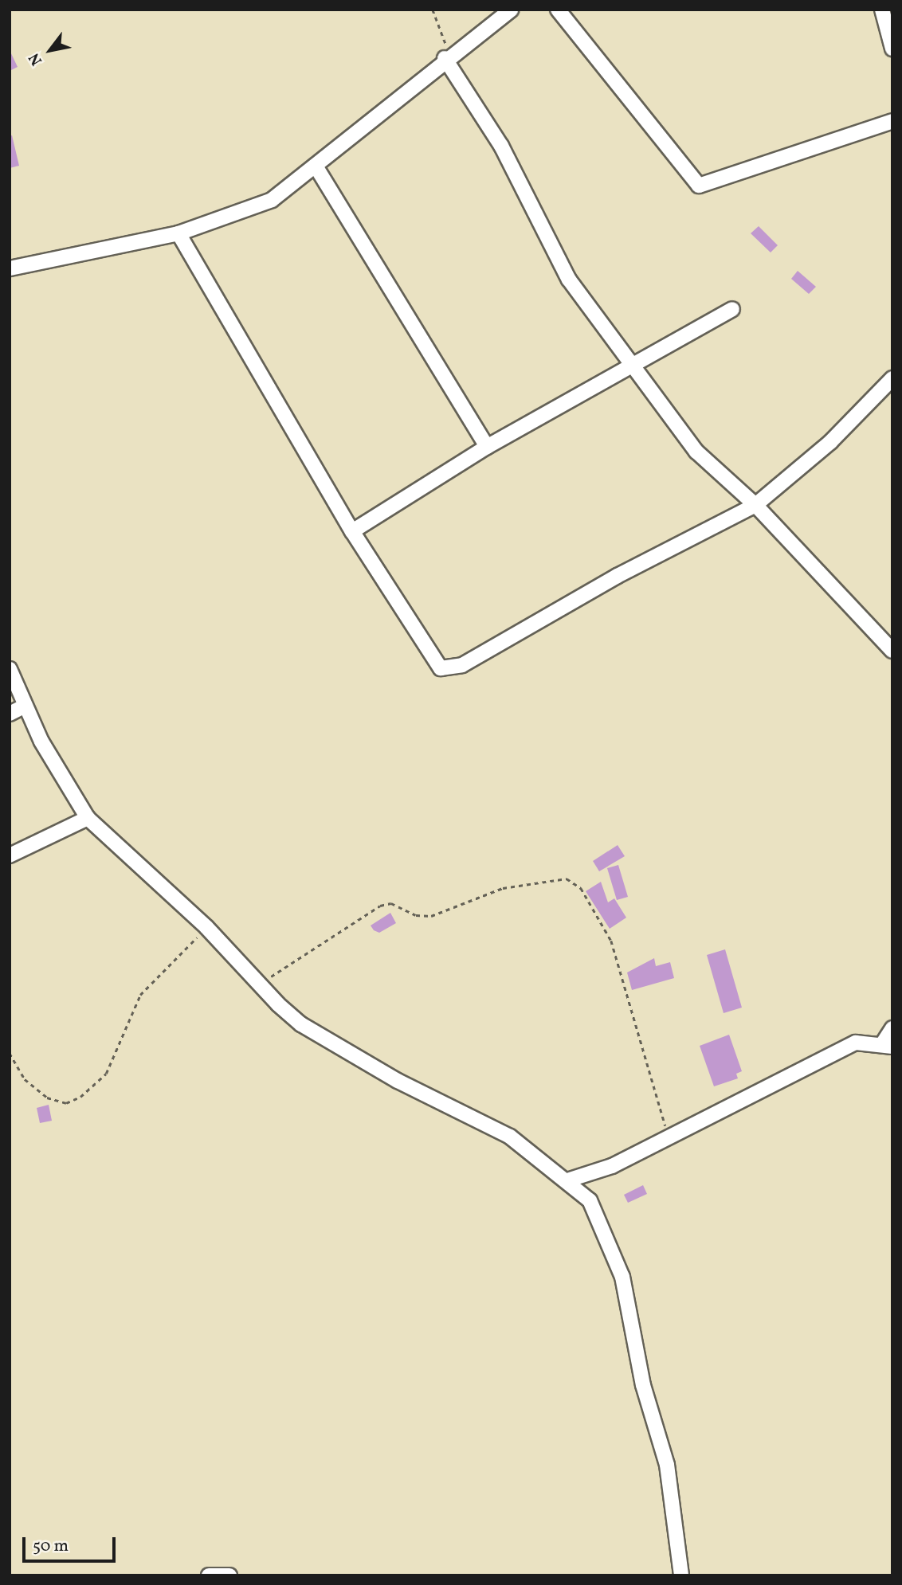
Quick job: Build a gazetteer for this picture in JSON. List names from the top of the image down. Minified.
{"scale_bar":"50 m","north":"bottom left"}
